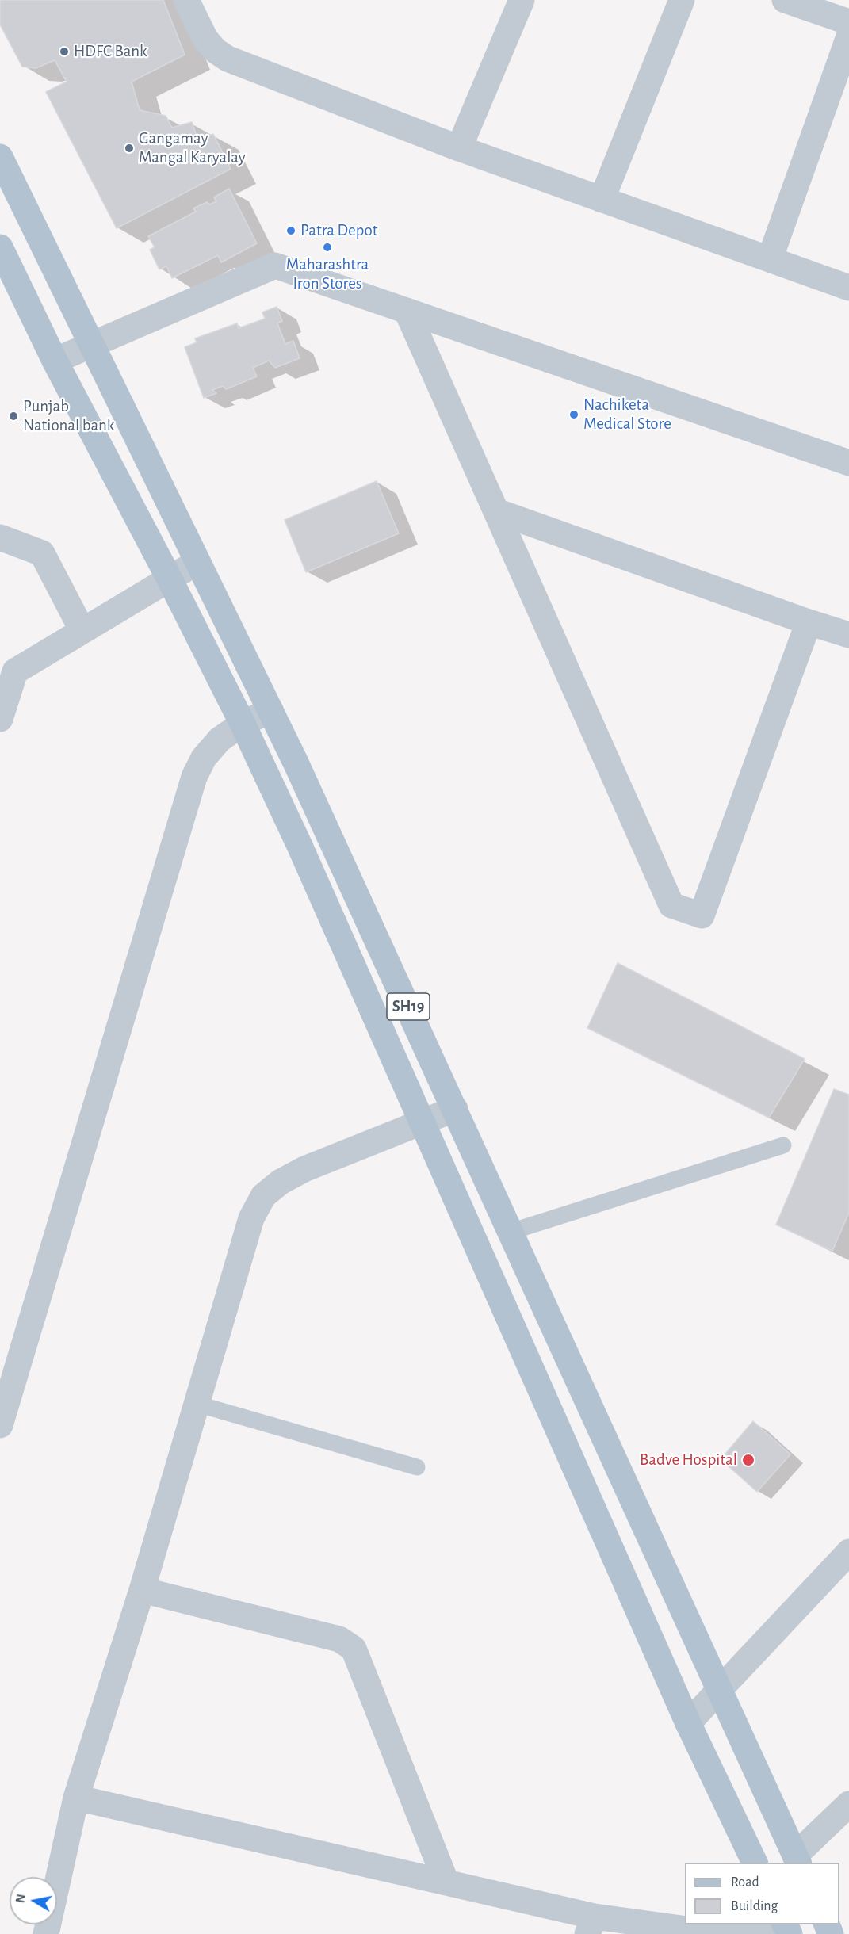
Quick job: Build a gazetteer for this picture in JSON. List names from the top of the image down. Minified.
{"streets":{"main road":["SH19"]},"places":["HDFC Bank","Gangamay Mangal Karyalay","Patra Depot","Maharashtra Iron Stores","Nachiketa Medical Store","Punjab National bank","Badve Hospital"],"legend":["Road","Building"],"north":"left"}
